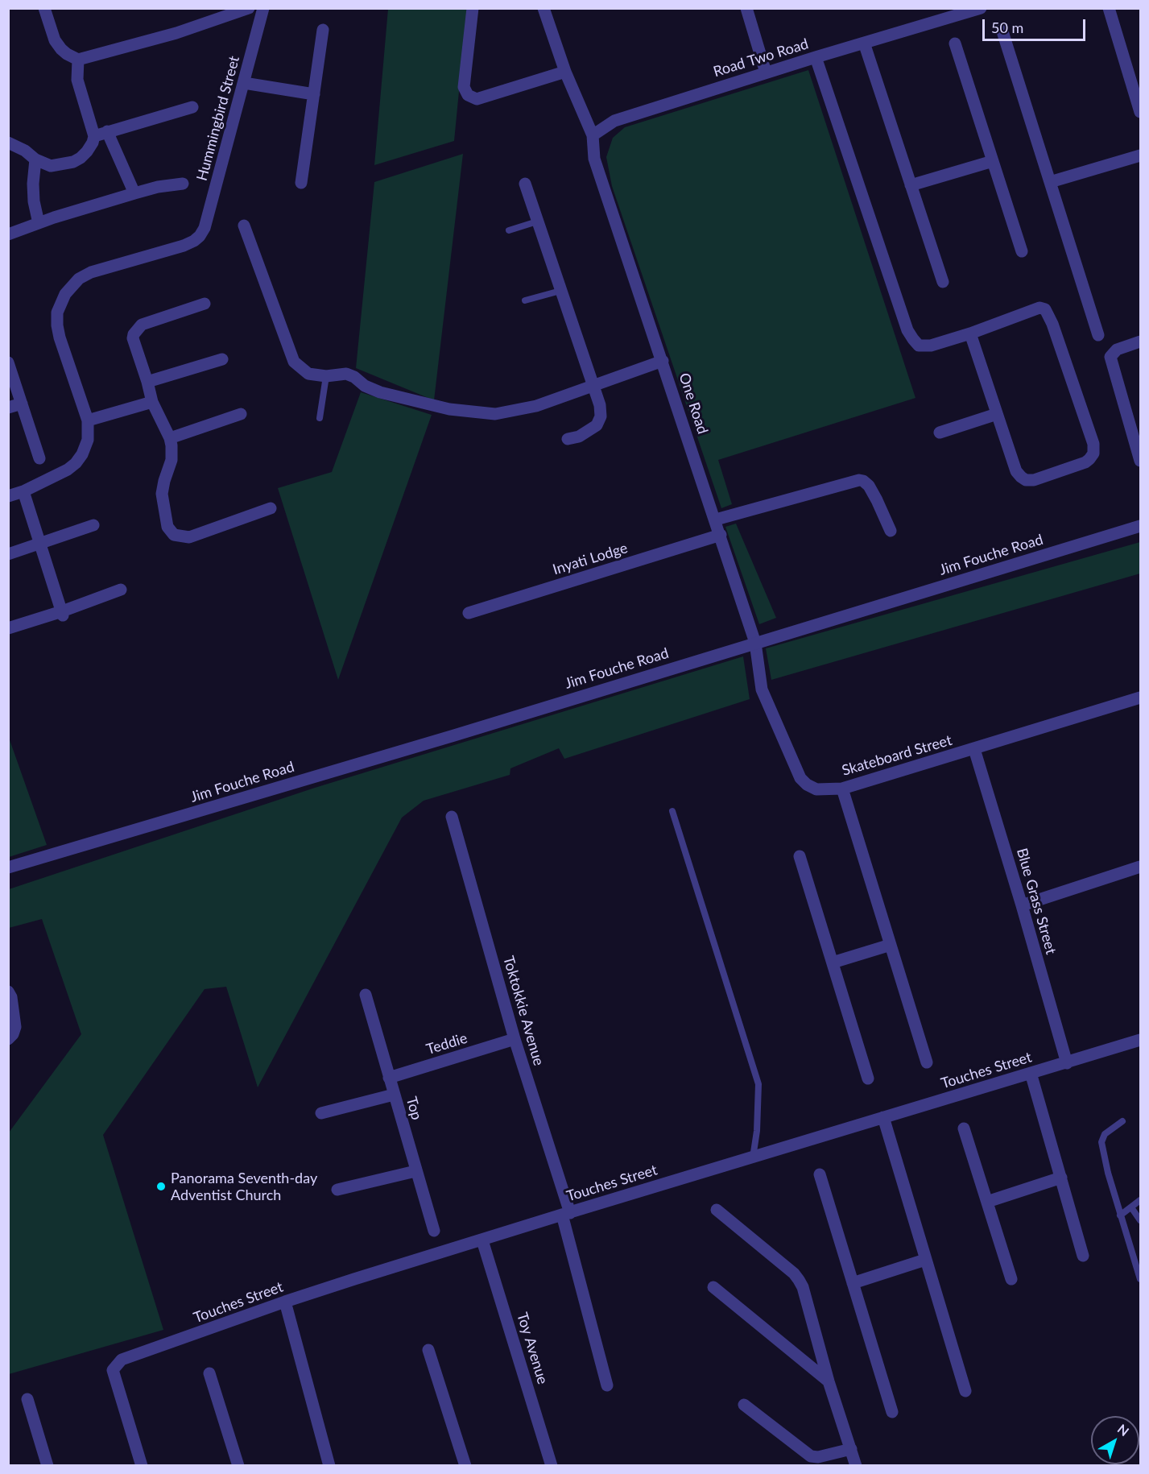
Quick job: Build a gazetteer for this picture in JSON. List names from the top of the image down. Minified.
{"streets":{"street":["Road Two Road","Hummingbird Street","One Road","Jim Fouche Road","Inyati Lodge","Skateboard Street","Blue Grass Street","Toktokkie Avenue","Teddie","Touches Street","Top","Toy Avenue"]},"crossings":[["Road Two Road","One Road"],["One Road","Jim Fouche Road"],["One Road","Inyati Lodge"],["One Road","Skateboard Street"],["Jim Fouche Road","Skateboard Street"],["Skateboard Street","Blue Grass Street"],["Blue Grass Street","Touches Street"],["Toktokkie Avenue","Teddie"],["Toktokkie Avenue","Touches Street"],["Teddie","Top"],["Touches Street","Toy Avenue"]],"places":["Panorama Seventh-day Adventist Church"],"scale_bar":"50 m","north":"top right"}
